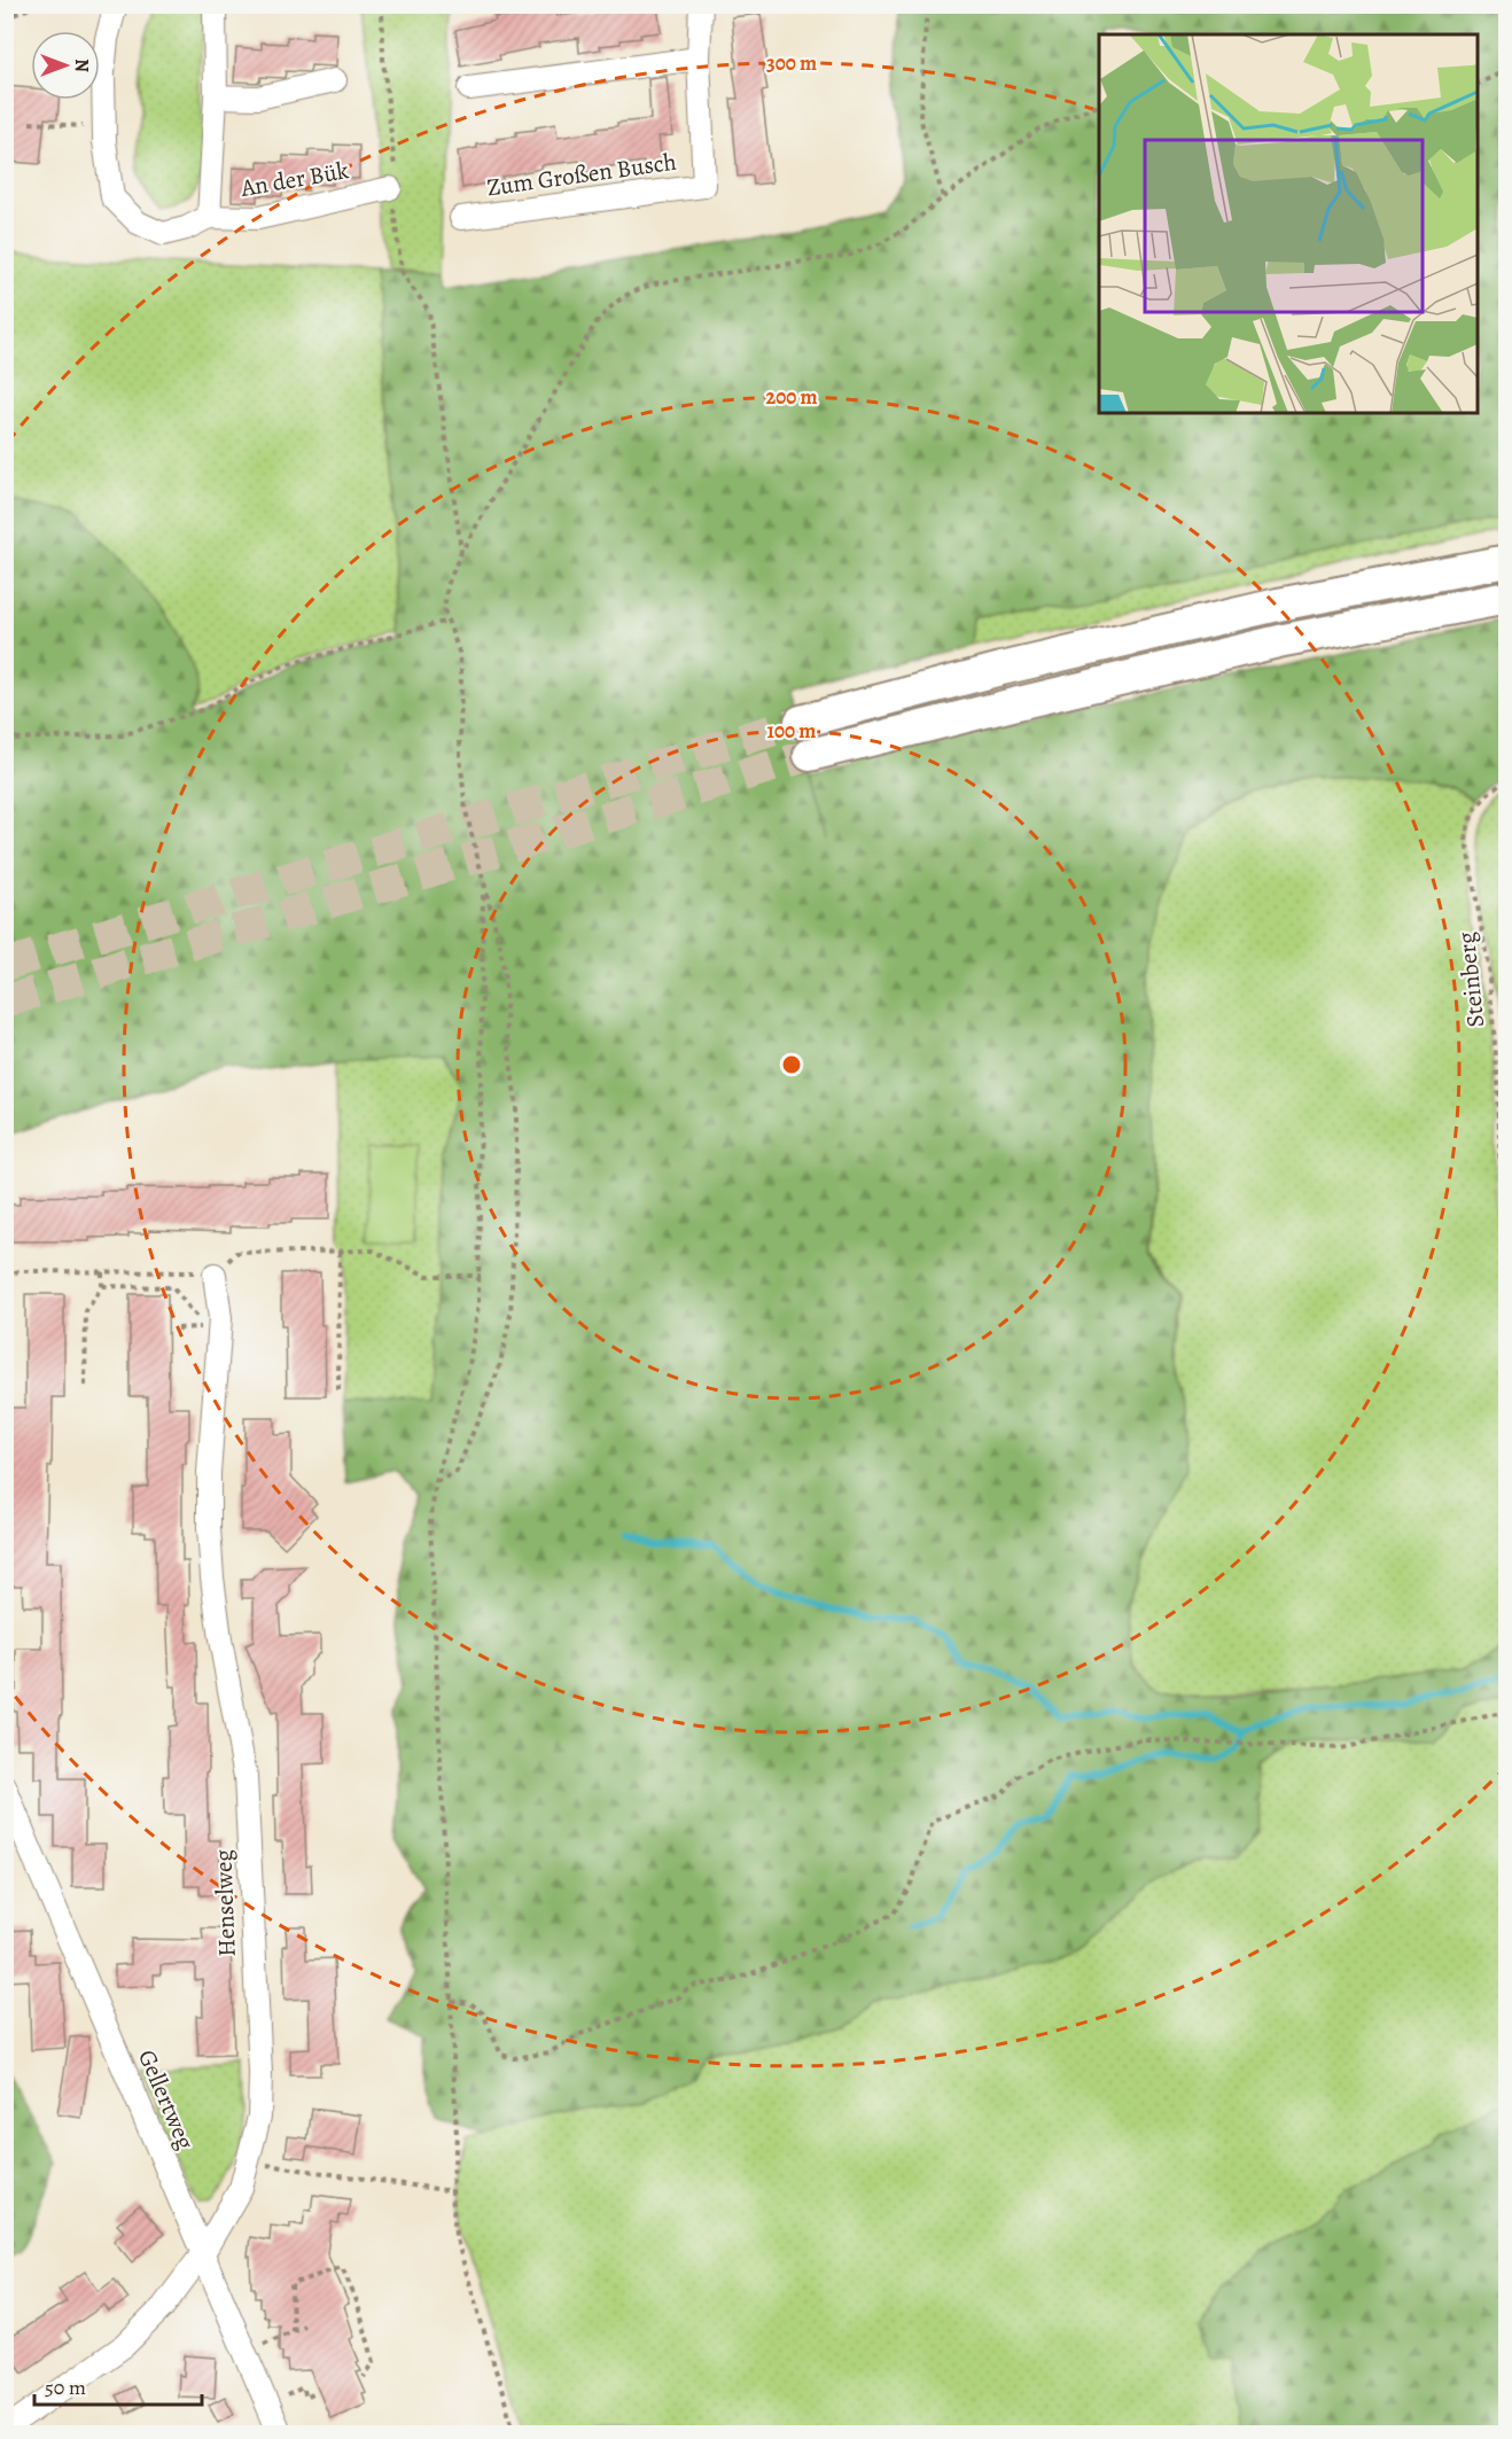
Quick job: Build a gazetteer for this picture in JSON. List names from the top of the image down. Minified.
{"streets":{"street":["Zum Großen Busch","An der Bük","Henselweg","Gellertweg"],"path":["Steinberg"]},"crossings":[["Henselweg","Gellertweg"]],"scale_bar":"50 m","north":"right","rings":["300 m","200 m","100 m"]}
